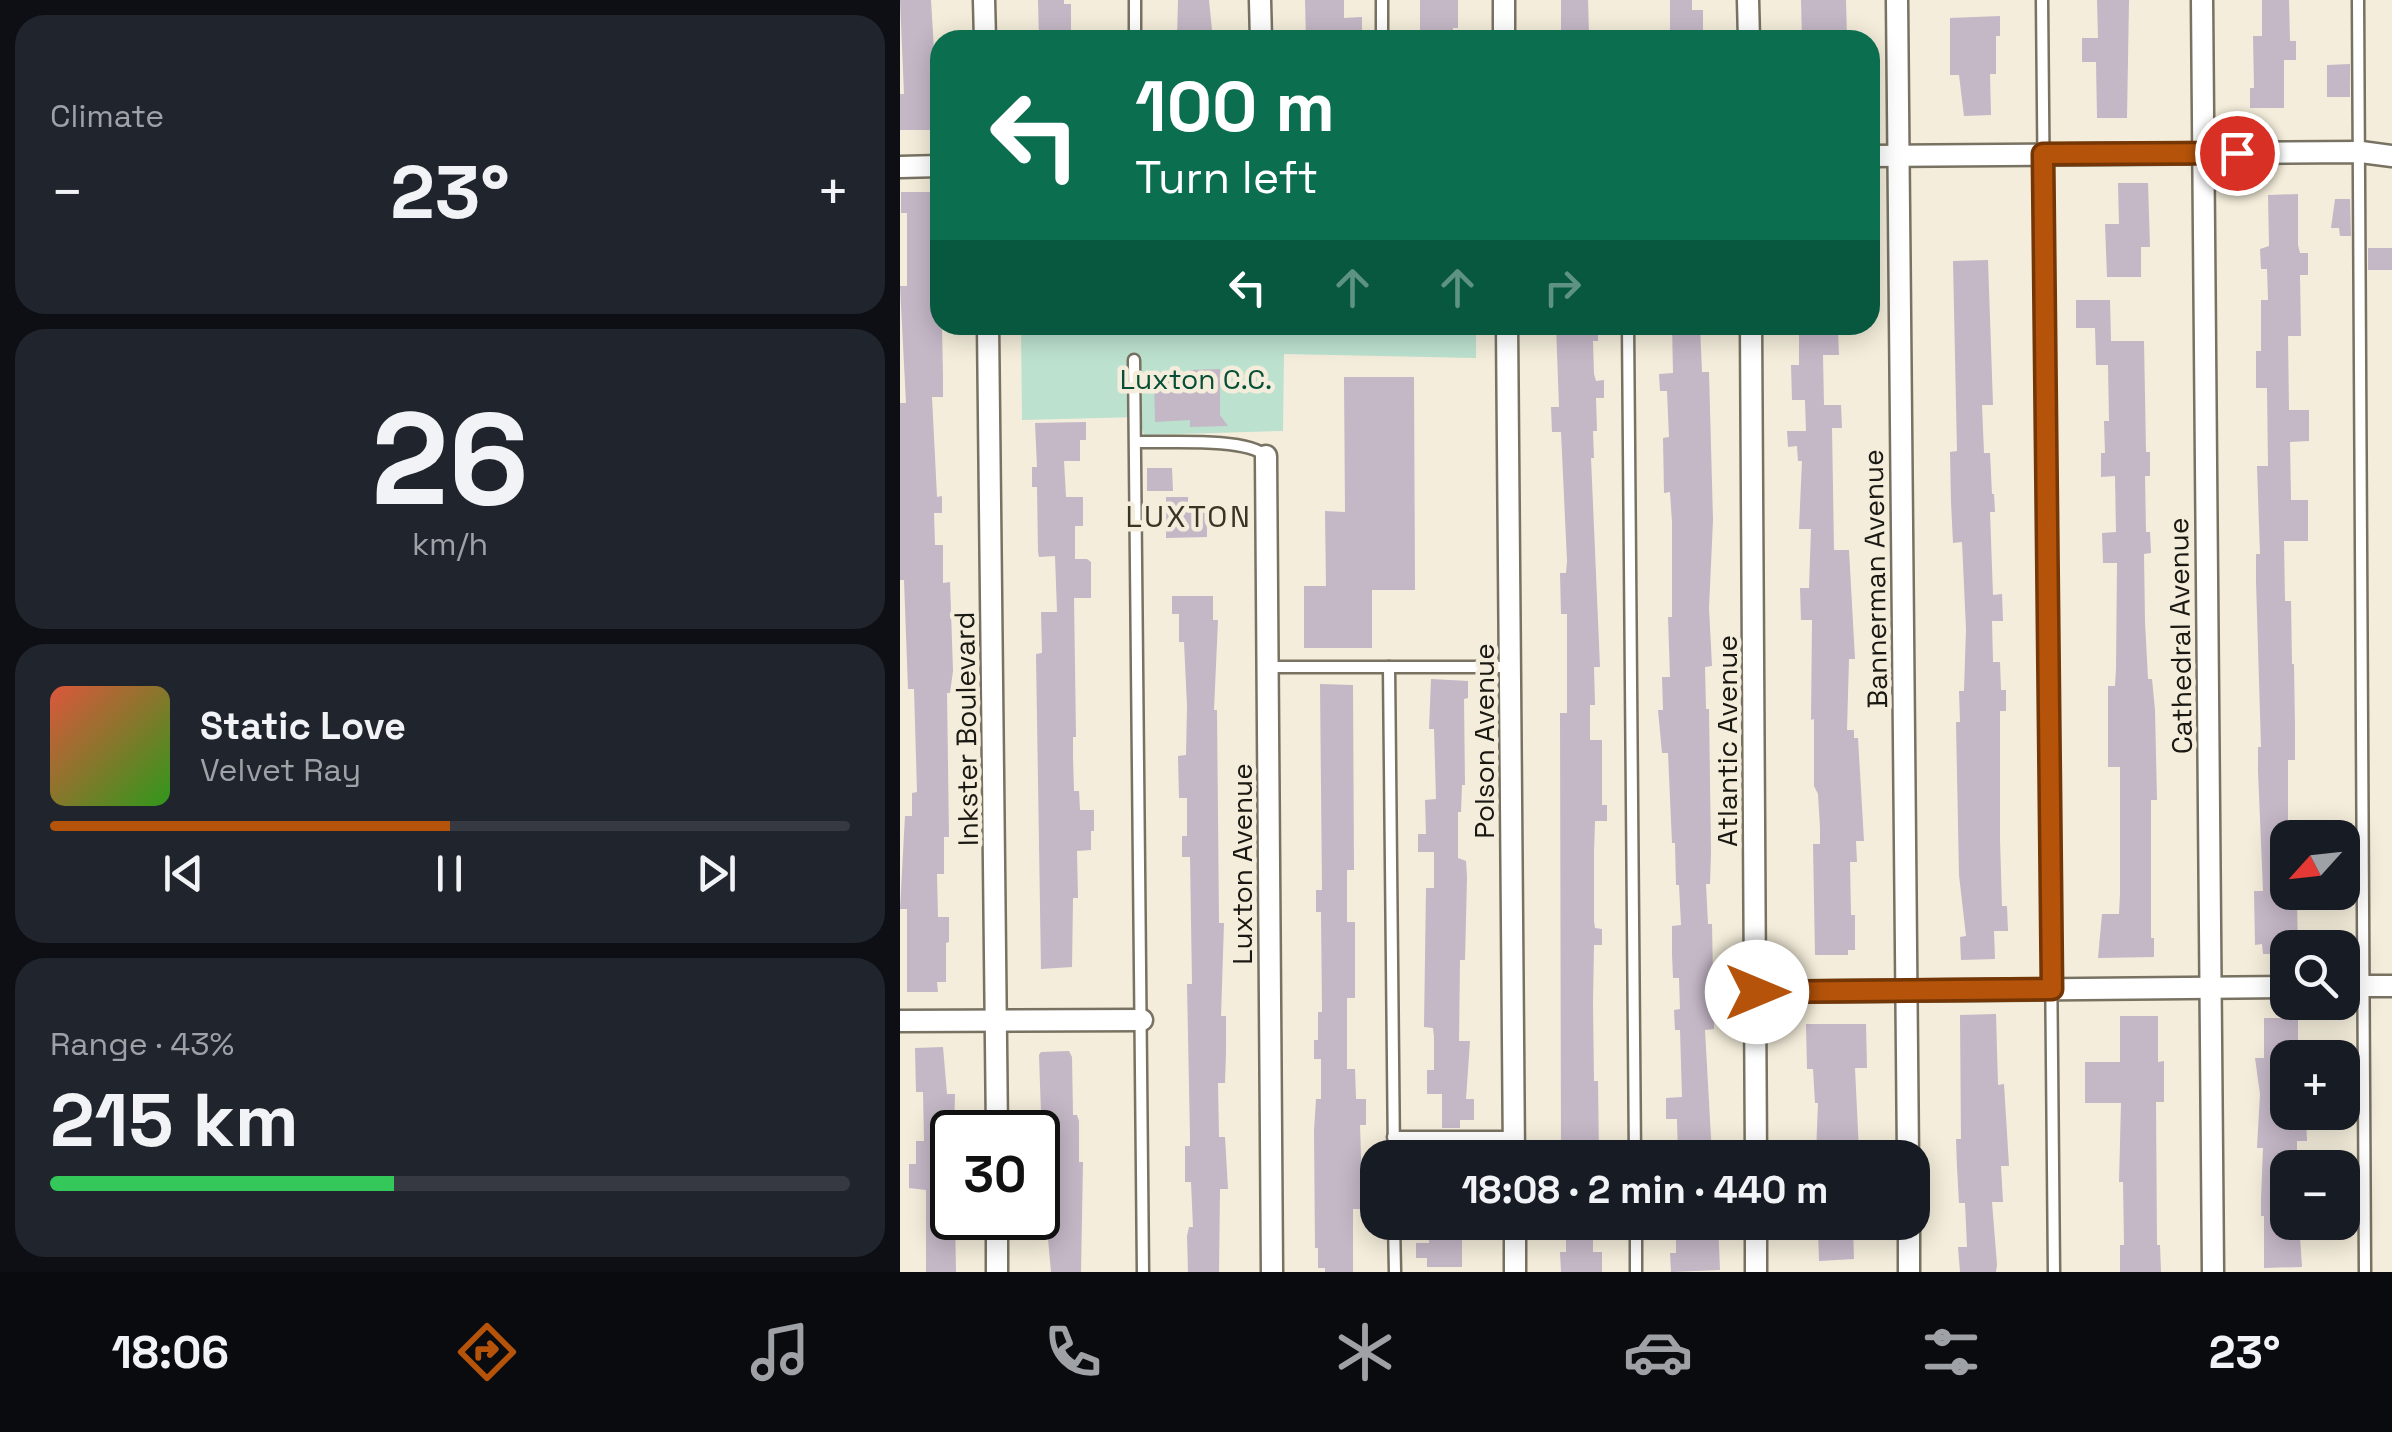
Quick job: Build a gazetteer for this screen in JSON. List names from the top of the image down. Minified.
{"streets":{"street":["Bannerman Avenue","Cathedral Avenue","Inkster Boulevard","Polson Avenue","Atlantic Avenue","Luxton Avenue"]},"districts":["LUXTON"],"parks":["Luxton C.C."],"north":"bottom left","page":{"tile":["Climate",["26","km/h"],["Range · 43%","215 km"]],"turn":["100 m","Turn left"],"heat":["−","23°","+"],"song":["Static Love","Velvet Ray"],"map_buttons":["+","−"],"limit":"30","trip":"18:08 · 2 min · 440 m","tabs":["18:06","23°"]}}
